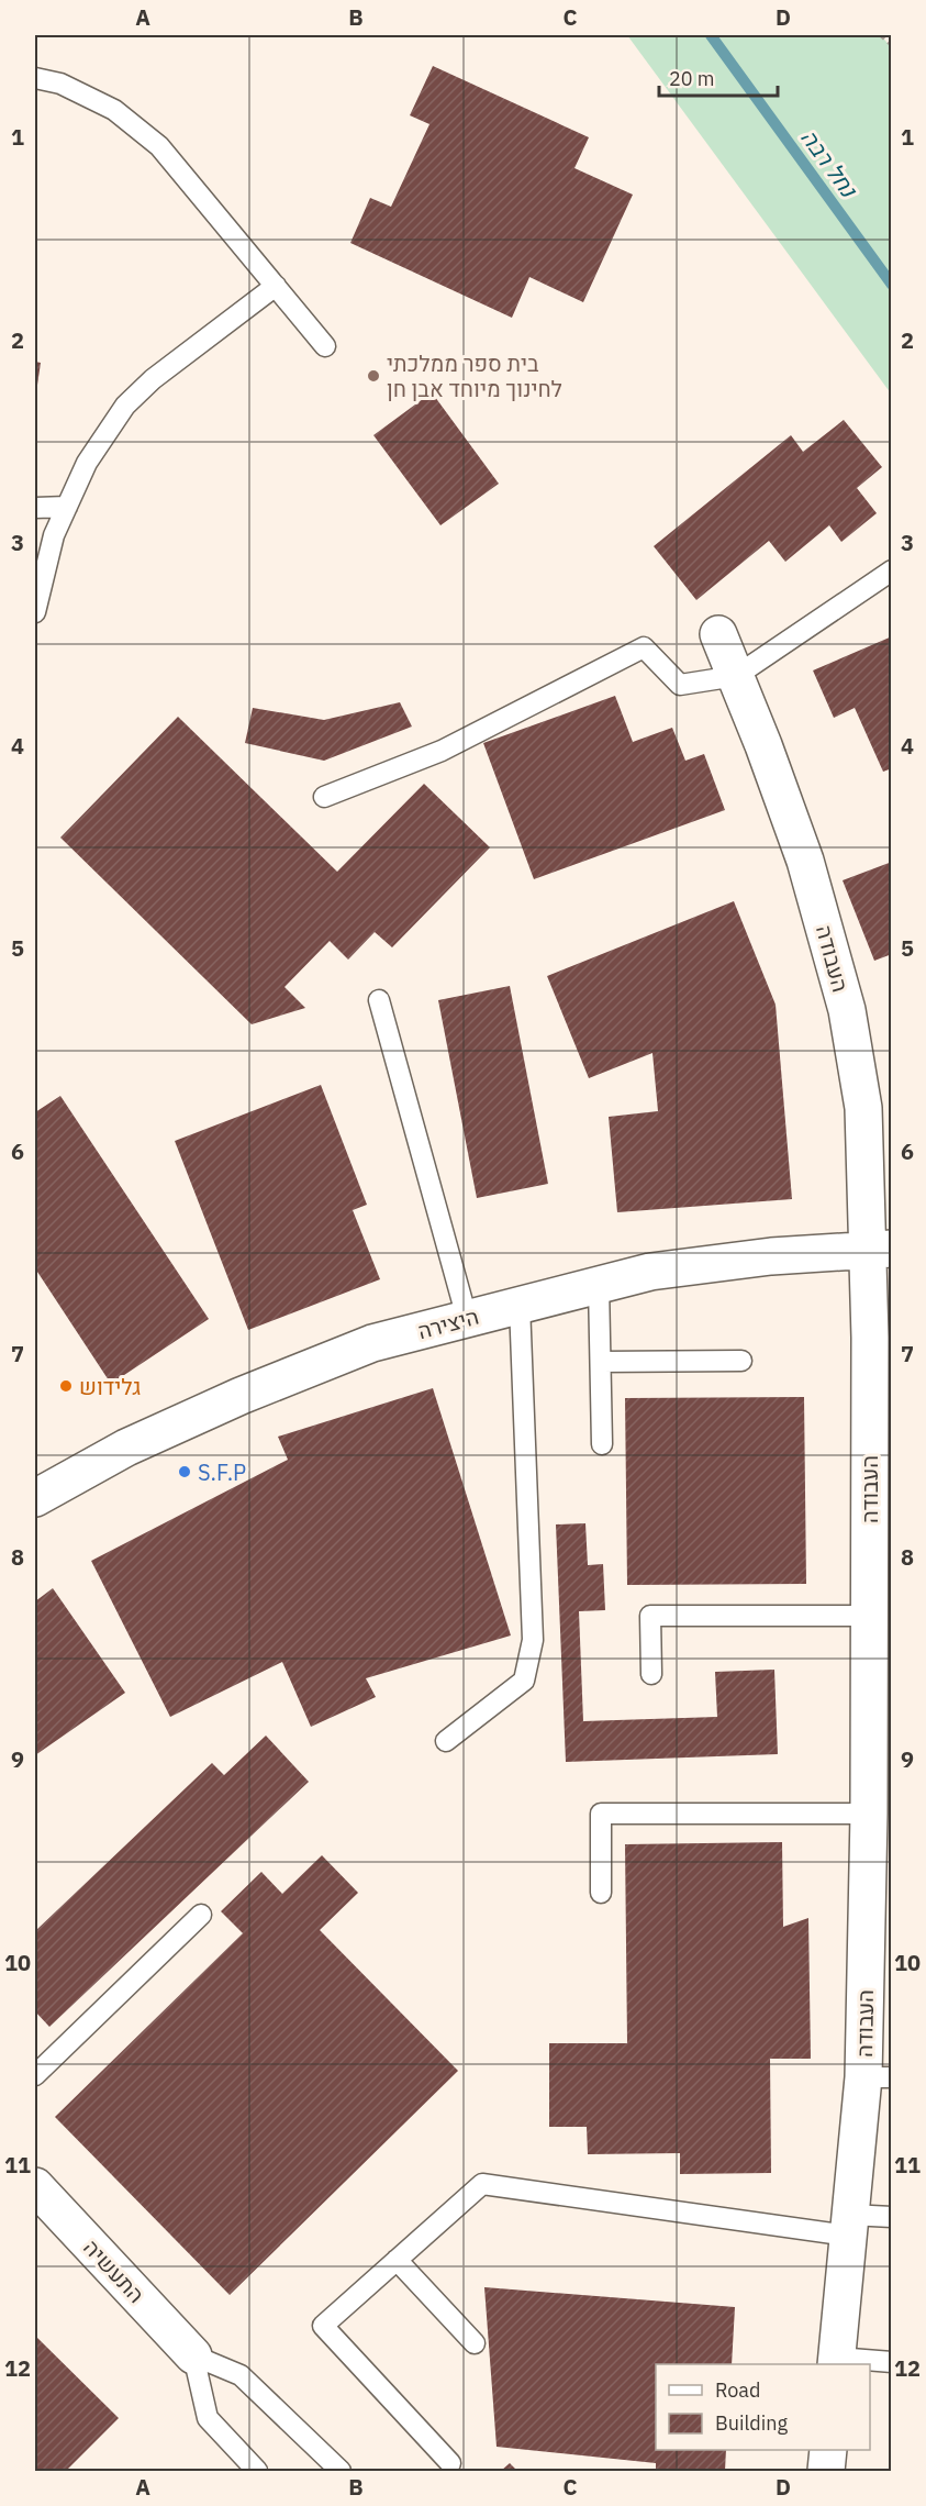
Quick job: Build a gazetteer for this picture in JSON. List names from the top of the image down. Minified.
{"streets":{"street":["העבודה","היצירה","התעשיה"]},"crossings":[["העבודה","היצירה"]],"water":["נחל רבה"],"places":["בית ספר ממלכתי לחינוך מיוחד אבן חן","גלידוש","S.F.P"],"legend":["Road","Building"],"scale_bar":"20 m","grid":{"columns":["A","B","C","D"],"rows":["1","2","3","4","5","6","7","8","9","10","11","12"]}}
